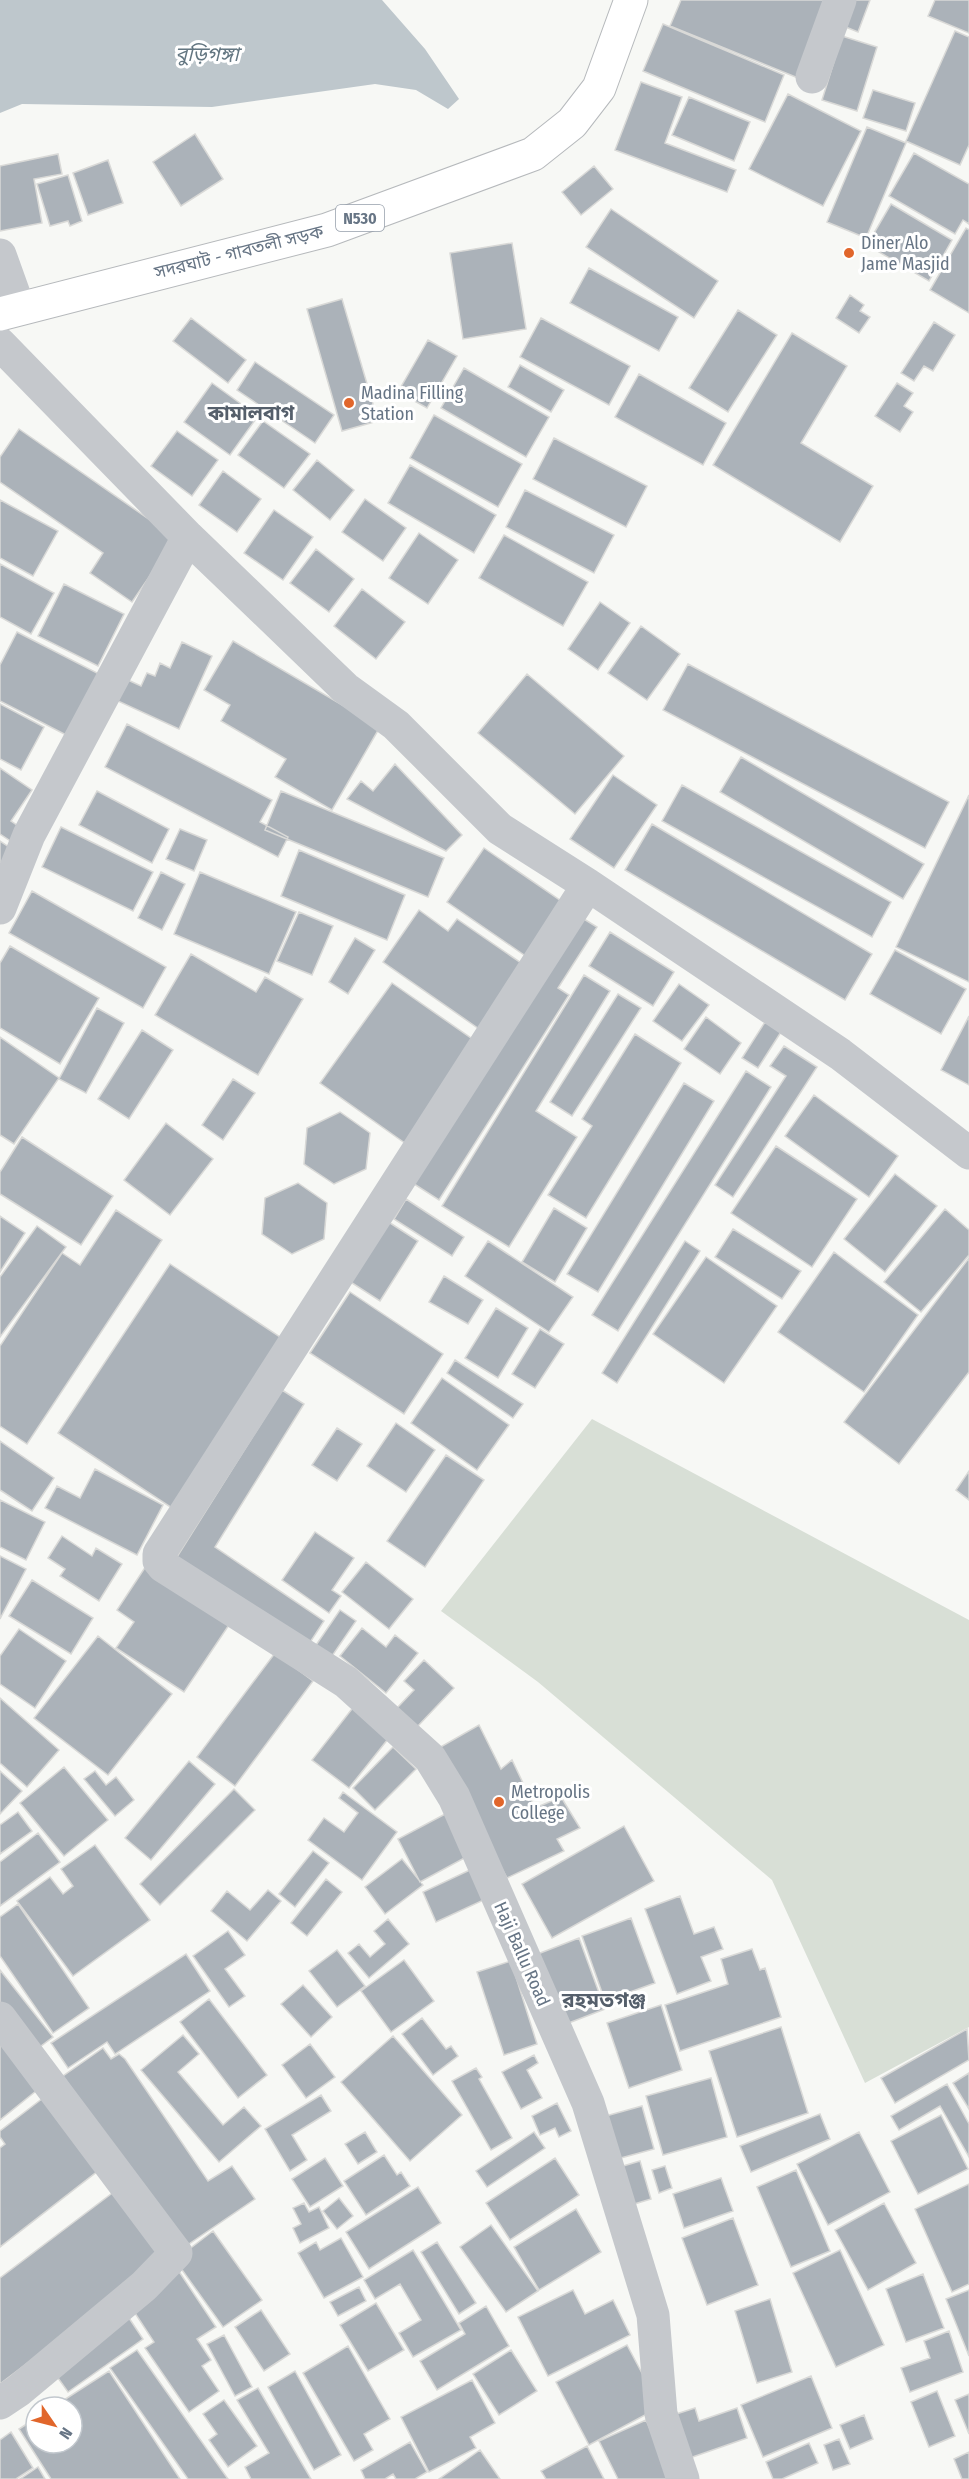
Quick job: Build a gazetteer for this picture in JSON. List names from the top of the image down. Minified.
{"streets":{"highway":["N530","সদরঘাট - গাবতলী সড়ক"],"street":["Haji Ballu Road"]},"districts":["কামালবাগ","রহমতগঞ্জ"],"water":["বুড়িগঙ্গা"],"places":["Diner Alo Jame Masjid","Madina Filling Station","Metropolis College"],"north":"bottom right"}
